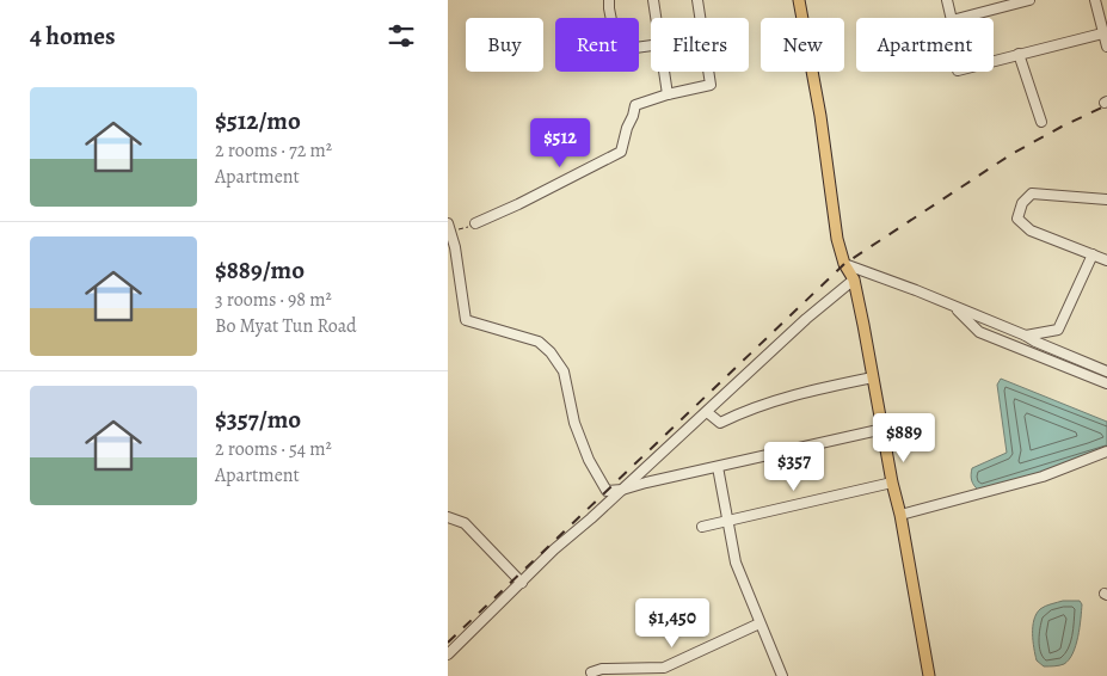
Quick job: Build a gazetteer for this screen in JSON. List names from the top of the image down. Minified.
{"page":{"heading":"4 homes","chip":["Buy","Rent","Filters","New","Apartment"],"list":[{"name":"$512/mo","note":"2 rooms · 72 m² · Apartment"},{"name":"$889/mo","note":"3 rooms · 98 m² · Bo Myat Tun Road"},{"name":"$357/mo","note":"2 rooms · 54 m² · Apartment"}],"price":["$512","$889","$357","$1,450"]}}
